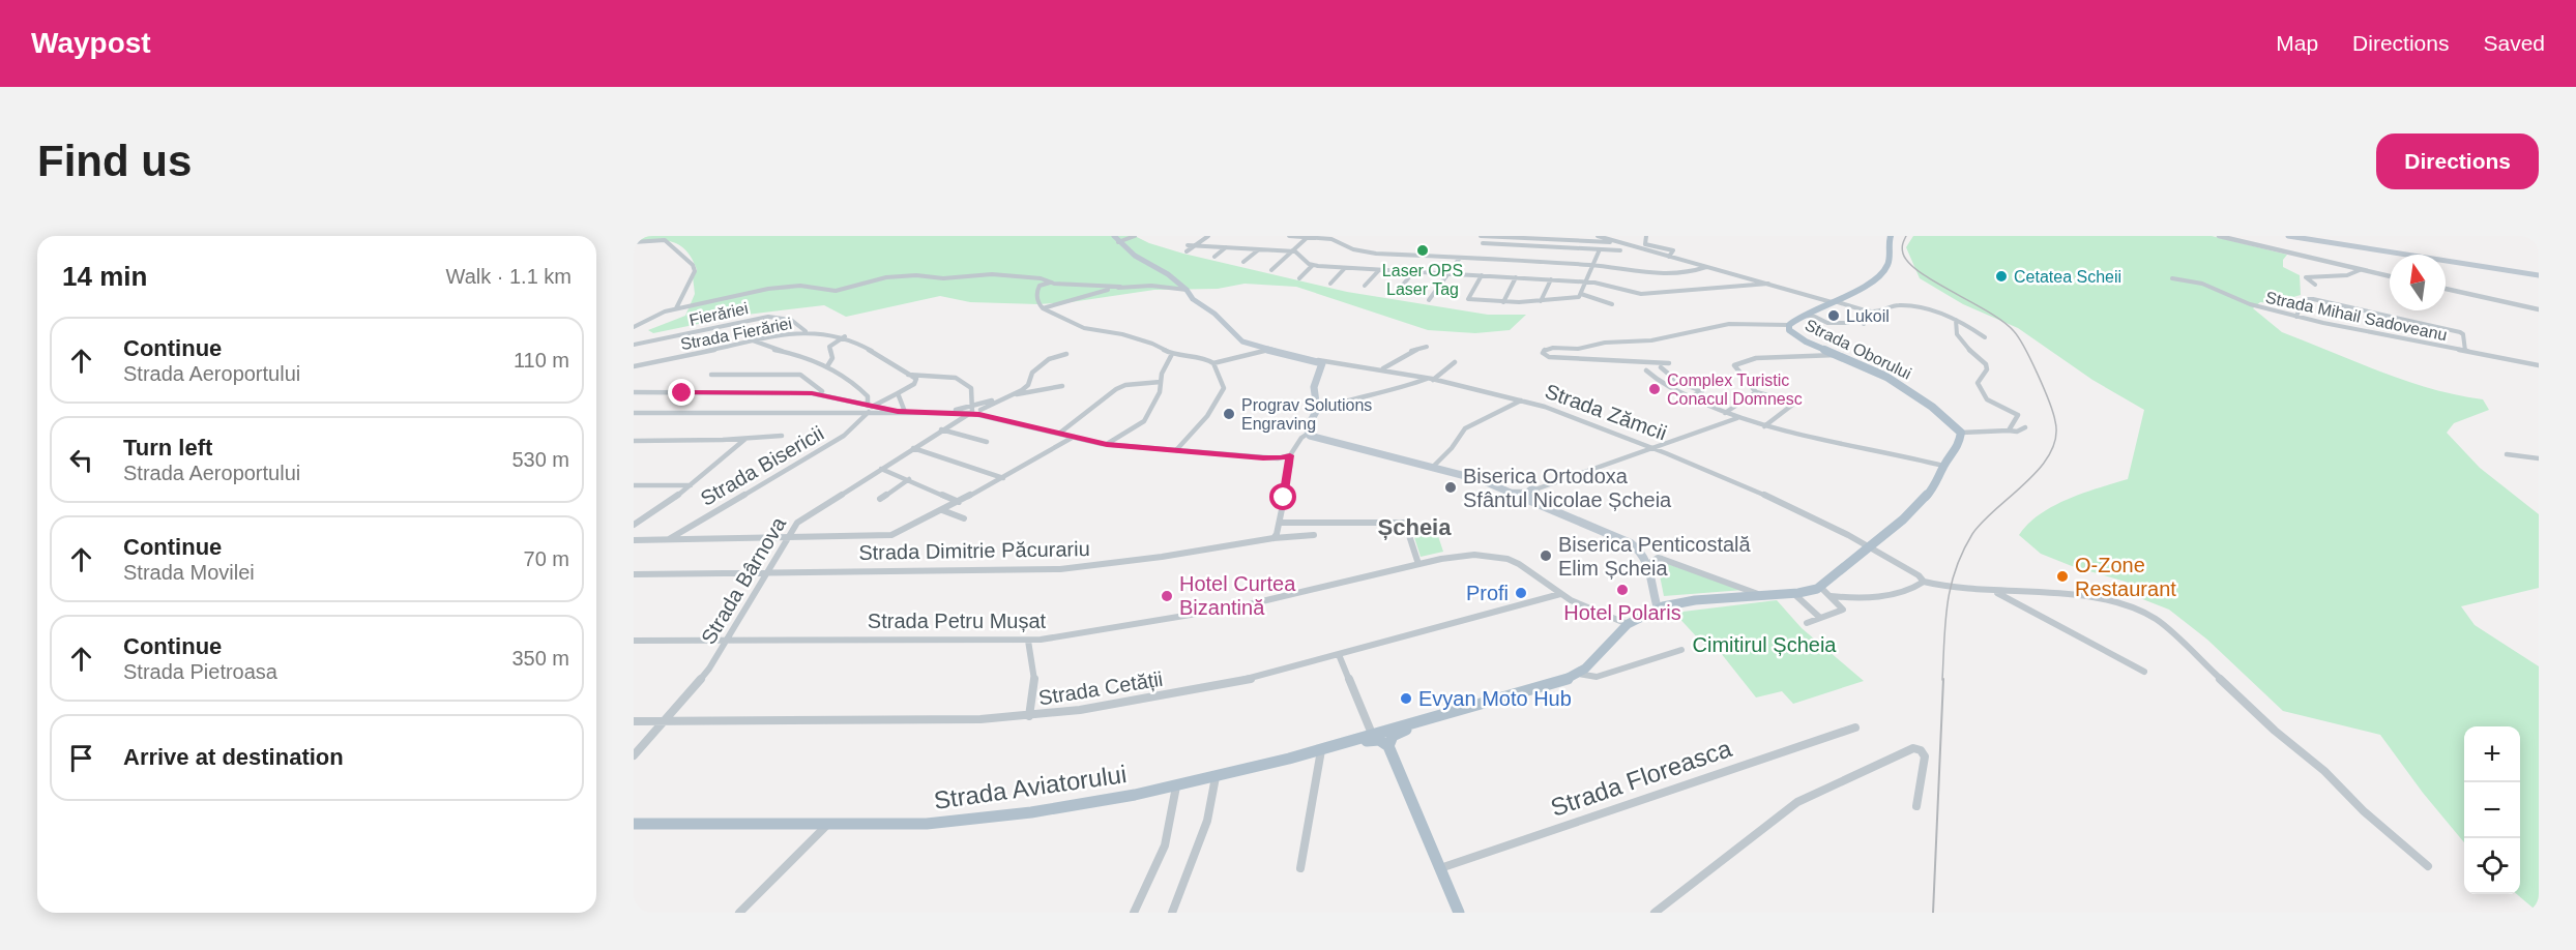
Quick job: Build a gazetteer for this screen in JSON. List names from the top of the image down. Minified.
{"streets":{"main road":["Strada Oborului","Strada Zămcii","Strada Aviatorului"],"street":["Fierăriei","Strada Mihail Sadoveanu","Strada Fierăriei","Strada Bisericii","Strada Dimitrie Păcurariu","Strada Bârnova","Strada Petru Mușat","Strada Cetății","Strada Floreasca"]},"crossings":[["Fierăriei","Strada Fierăriei"],["Strada Dimitrie Păcurariu","Strada Bârnova"],["Strada Bârnova","Strada Petru Mușat"],["Strada Bârnova","Strada Cetății"],["Strada Petru Mușat","Strada Cetății"]],"districts":["Șcheia"],"parks":["Cimitirul Șcheia"],"places":["Laser OPS Laser Tag","Cetatea Scheii","Lukoil","Complex Turistic Conacul Domnesc","Prograv Solutions Engraving","Biserica Ortodoxa Sfântul Nicolae Șcheia","Biserica Penticostală Elim Șcheia","O-Zone Restaurant","Hotel Polaris","Profi","Hotel Curtea Bizantină","Evyan Moto Hub"],"north":"top","page":{"header":"Waypost","nav":["Map","Directions","Saved"],"buttons":"Directions","title":"Find us","heading":["14 min","Walk · 1.1 km"],"list":[["Continue","Strada Aeroportului","110 m"],["Turn left","Strada Aeroportului","530 m"],["Continue","Strada Movilei","70 m"],["Continue","Strada Pietroasa","350 m"],"Arrive at destination"],"map_buttons":["+","−"]}}
